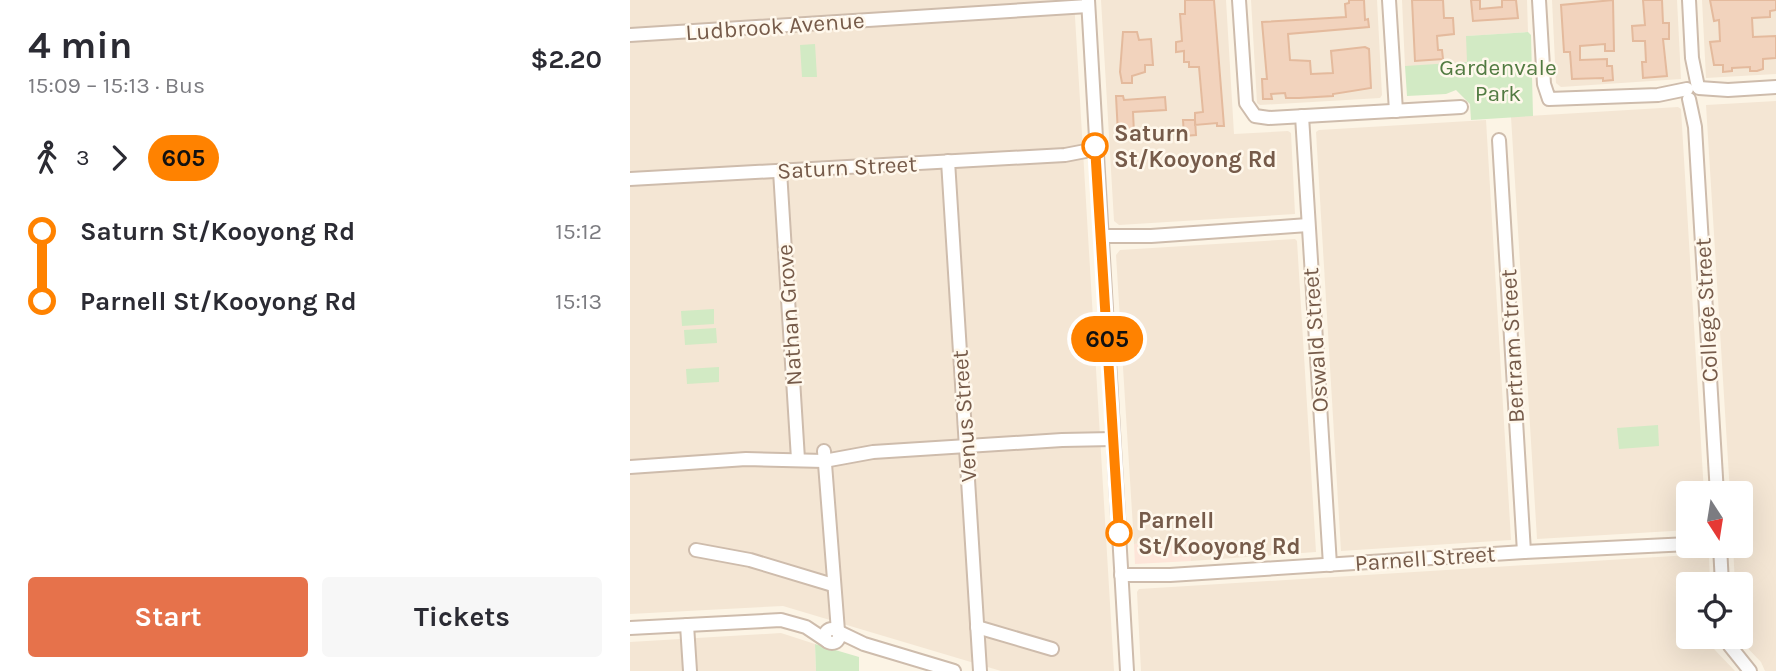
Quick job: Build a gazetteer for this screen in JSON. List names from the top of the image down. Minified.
{"streets":{"street":["Ludbrook Avenue","Saturn Street","College Street","Nathan Grove","Oswald Street","Bertram Street","Venus Street","Parnell Street"]},"crossings":[["Saturn Street","Nathan Grove"],["Saturn Street","Venus Street"],["Oswald Street","Parnell Street"],["Bertram Street","Parnell Street"]],"parks":["Gardenvale Park"],"places":["Saturn St/Kooyong Rd","Parnell St/Kooyong Rd"],"lines":["bus line 605"],"north":"bottom","page":{"heading":["4 min","15:09 – 15:13 · Bus","$2.20"],"on_map":"605","legs":["3","605"],"list":[{"name":"Saturn St/Kooyong Rd","value":"15:12"},{"name":"Parnell St/Kooyong Rd","value":"15:13"}],"buttons":["Start","Tickets"]}}
